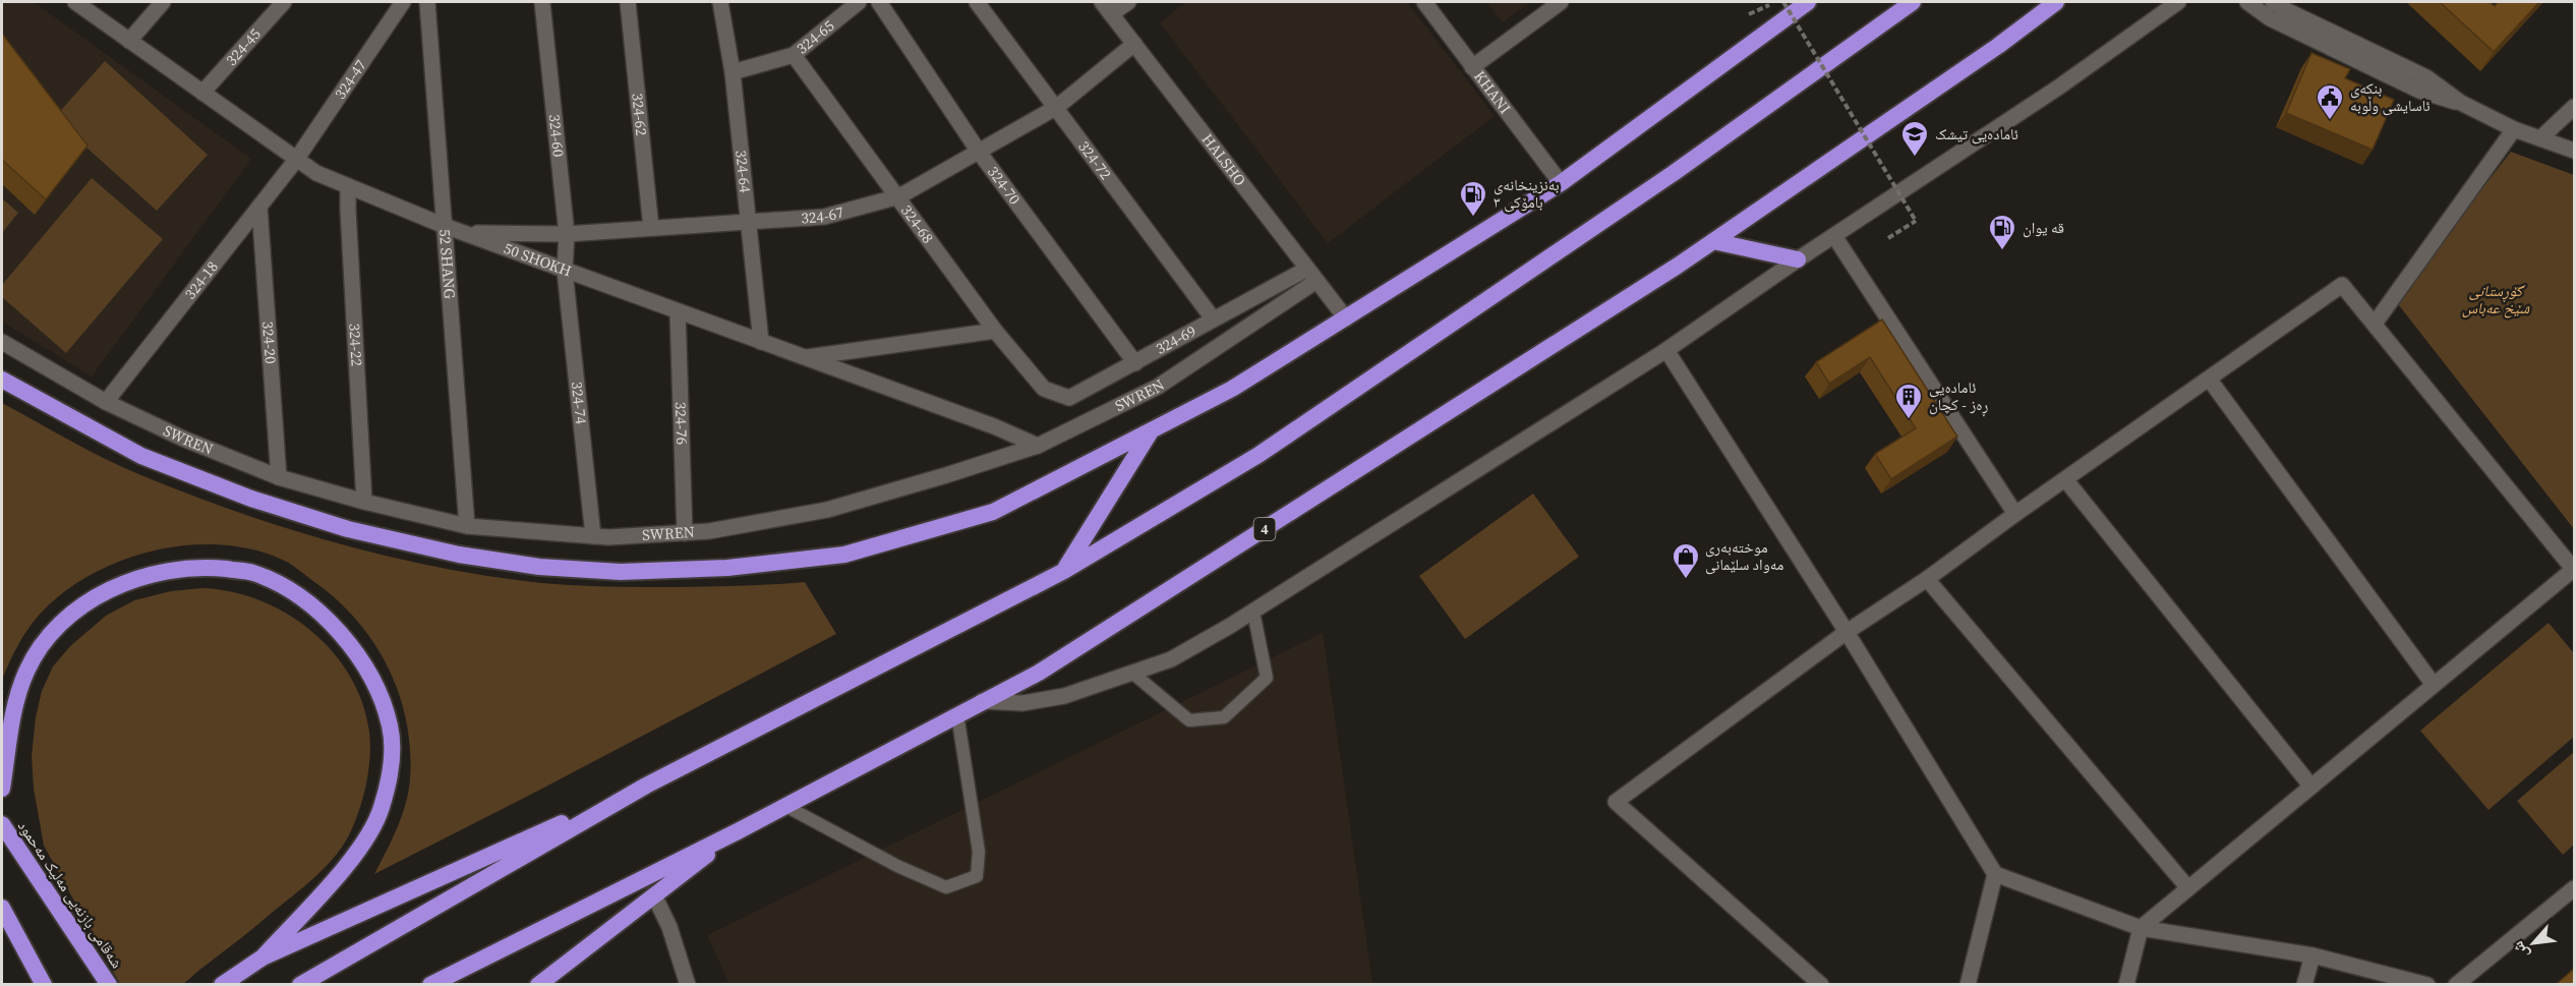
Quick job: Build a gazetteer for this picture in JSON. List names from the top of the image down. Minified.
{"streets":{"highway":["4","شەقامی بازنەیی مەلیک مەحمود"],"street":["324-65","324-45","324-47","KHANI","324-62","324-60","324-72","HALSHO","324-64","324-70","324-67","324-68","50 SHOKH","52 SHANG","324-18","324-69","324-20","324-22","SWREN","324-74","324-76"]},"crossings":[["324-65","324-64"],["324-65","324-68"],["324-45","50 SHOKH"],["324-47","50 SHOKH"],["324-47","324-18"],["324-62","324-67"],["324-60","324-67"],["324-60","50 SHOKH"],["324-60","324-74"],["324-72","324-67"],["324-72","324-69"],["HALSHO","324-67"],["HALSHO","324-69"],["HALSHO","SWREN"],["324-64","324-67"],["324-64","50 SHOKH"],["324-70","324-67"],["324-70","324-69"],["324-67","324-68"],["324-67","50 SHOKH"],["324-68","324-69"],["50 SHOKH","52 SHANG"],["50 SHOKH","324-18"],["50 SHOKH","324-22"],["50 SHOKH","SWREN"],["50 SHOKH","324-74"],["50 SHOKH","324-76"],["52 SHANG","SWREN"],["324-18","324-20"],["324-18","SWREN"],["324-20","SWREN"],["324-22","SWREN"],["SWREN","324-74"],["SWREN","324-76"]],"parks":["گۆڕستانی شێخ عەباس"],"places":{"public building":["بنکەی ئاسایشی وڵوبە"],"school or university":["ئامادەیی تیشک"],"fuel station":["بەنزینخانەی بامۆکی ٣","قه یوان"],"building":["ئامادەیی ڕەز - کچان"],"shop":["موختەبەری مەواد سلێمانی"]},"north":"bottom left"}
